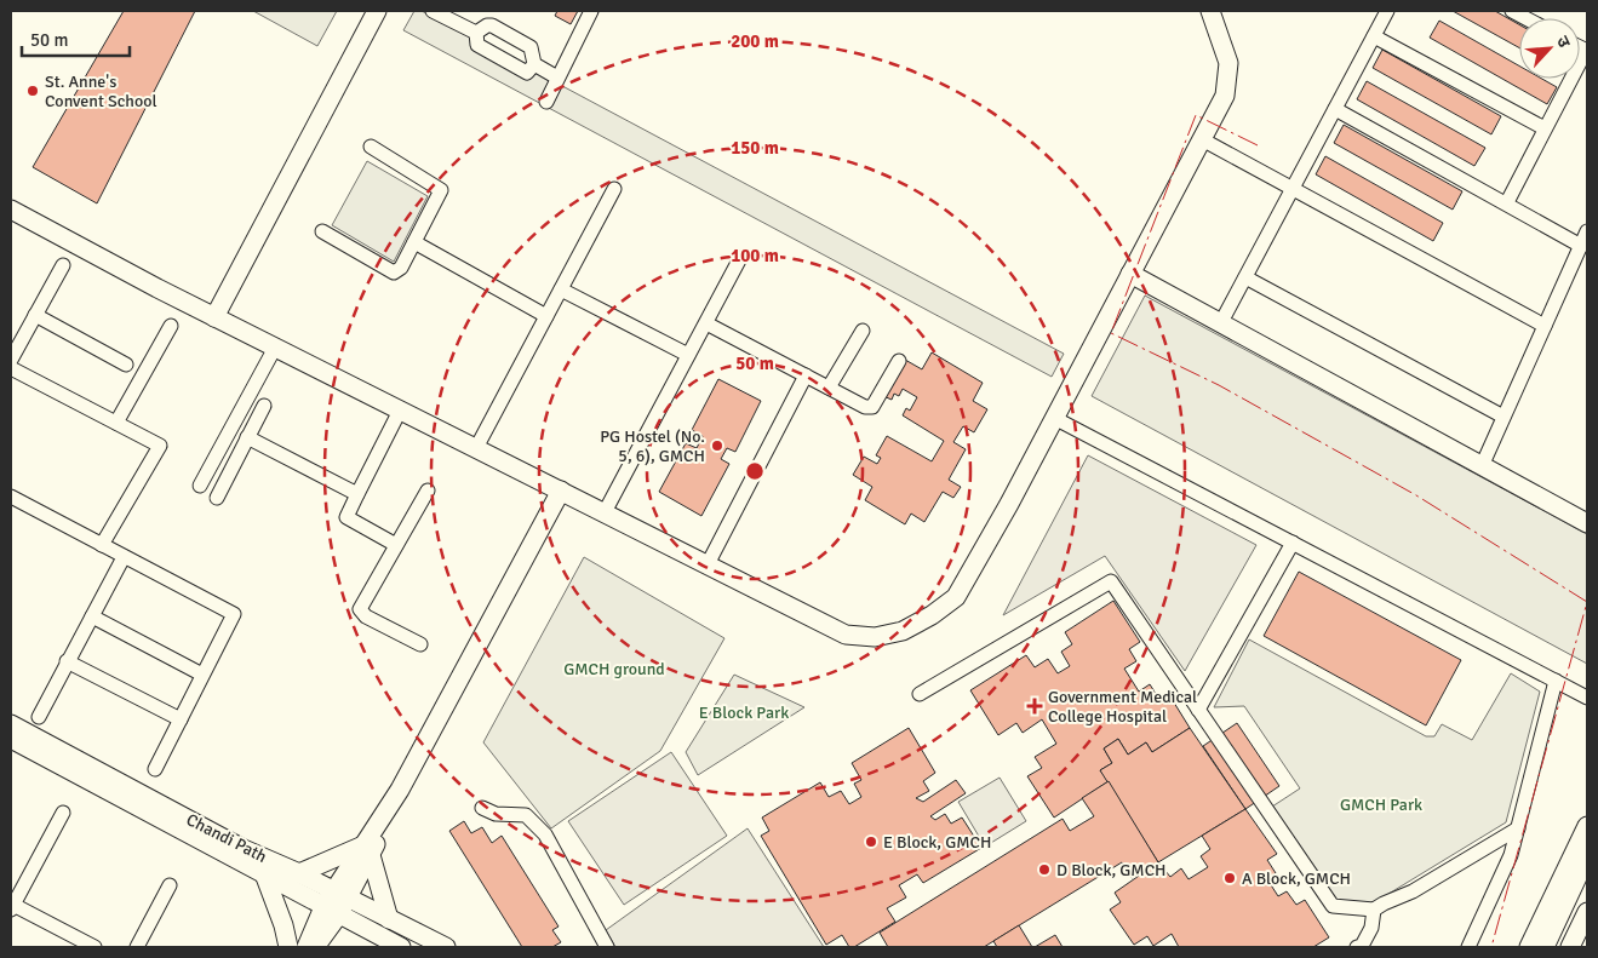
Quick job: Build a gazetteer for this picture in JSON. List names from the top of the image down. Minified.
{"streets":{"street":["Chandi Path"]},"parks":["GMCH ground","E Block Park","GMCH Park"],"places":{"other":["St. Anne's Convent School","PG Hostel (No. 5, 6), GMCH","E Block, GMCH","D Block, GMCH","A Block, GMCH"],"health":["Government Medical College Hospital"]},"scale_bar":"50 m","north":"top right","rings":["200 m","150 m","100 m","50 m"]}
